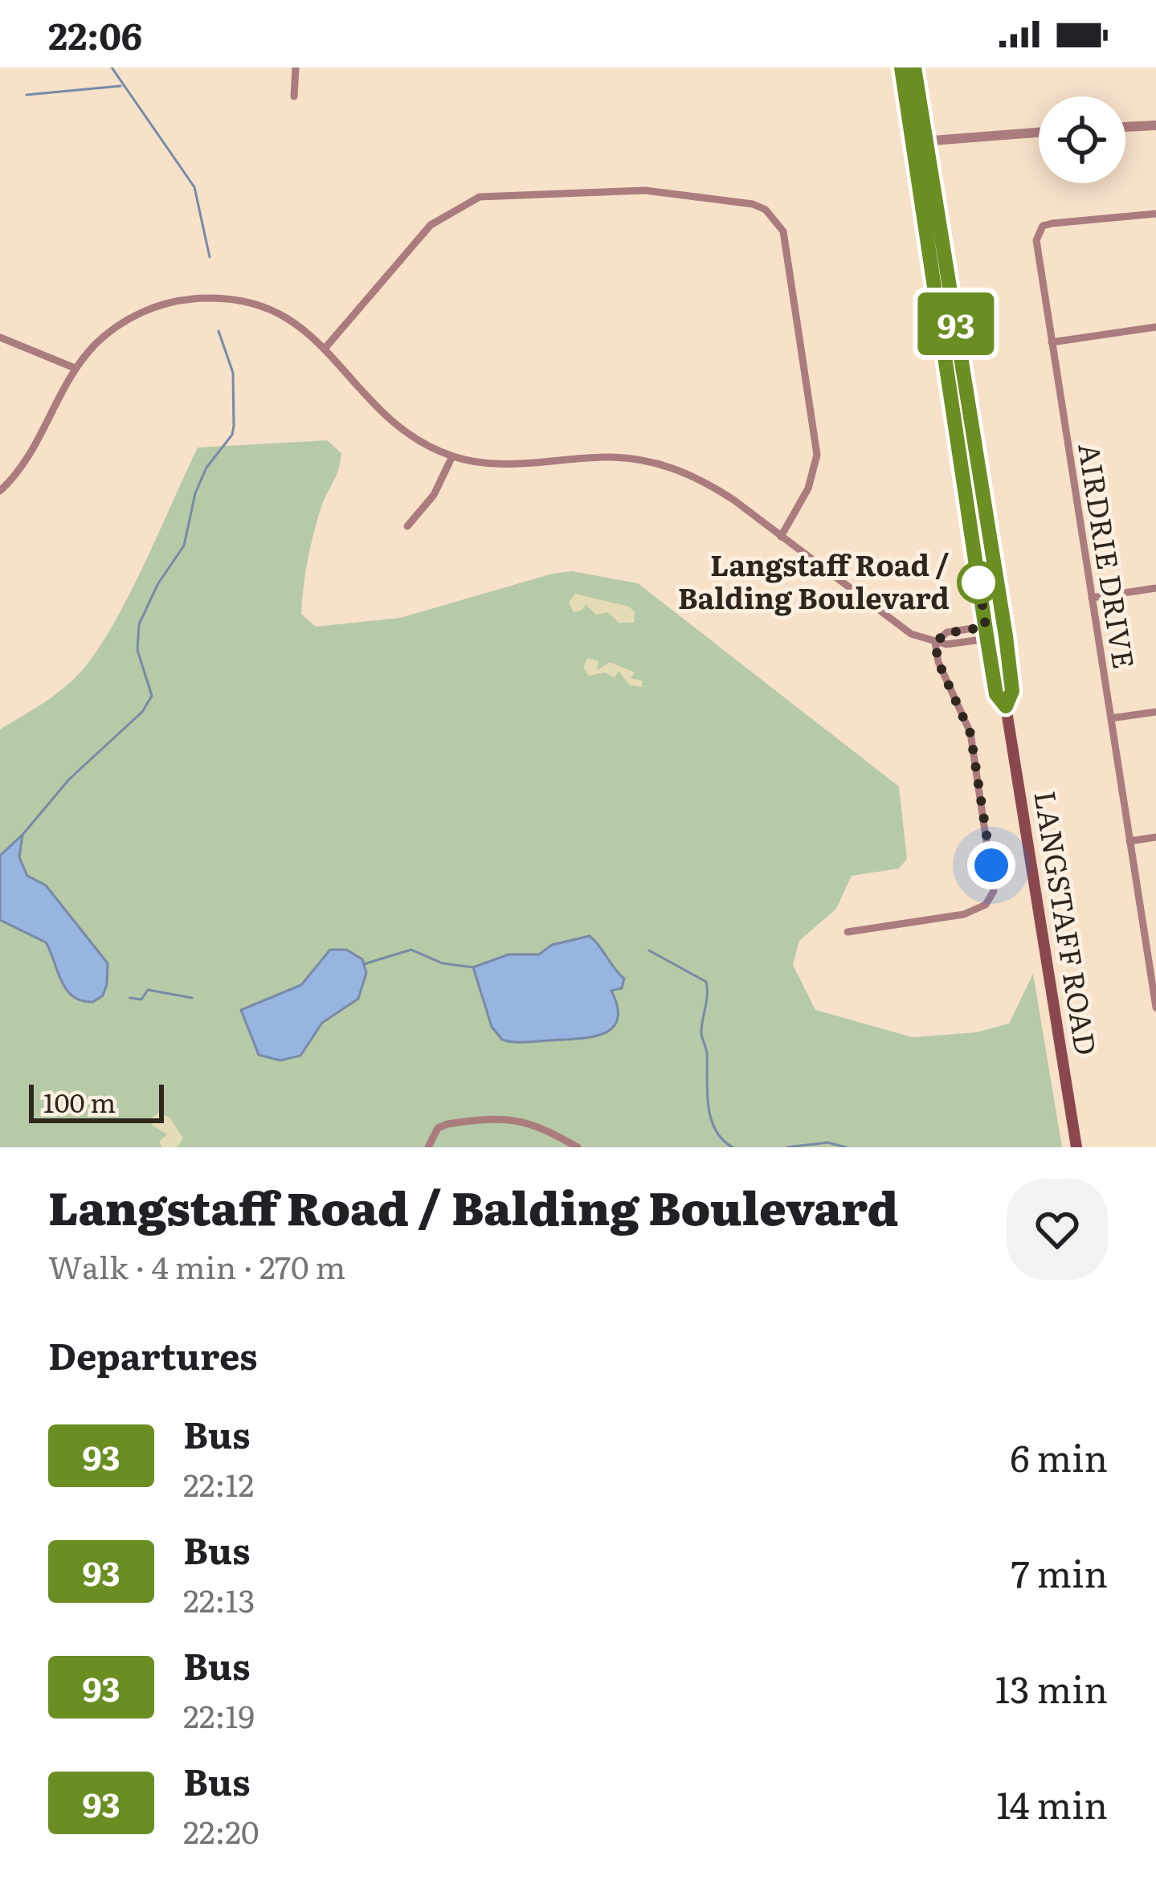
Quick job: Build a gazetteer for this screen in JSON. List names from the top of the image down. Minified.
{"streets":{"main road":["LANGSTAFF ROAD"],"street":["AIRDRIE DRIVE"]},"places":["Langstaff Road / Balding Boulevard"],"lines":["bus line 93"],"scale_bar":"100 m","page":{"status":"22:06","on_map":"93","scale":"100 m","heading":[["Langstaff Road / Balding Boulevard","Walk · 4 min · 270 m"],"Departures"],"list":[{"mark":"93","name":"Bus","note":"22:12","value":"6 min"},{"mark":"93","name":"Bus","note":"22:13","value":"7 min"},{"mark":"93","name":"Bus","note":"22:19","value":"13 min"},{"mark":"93","name":"Bus","note":"22:20","value":"14 min"}]}}
